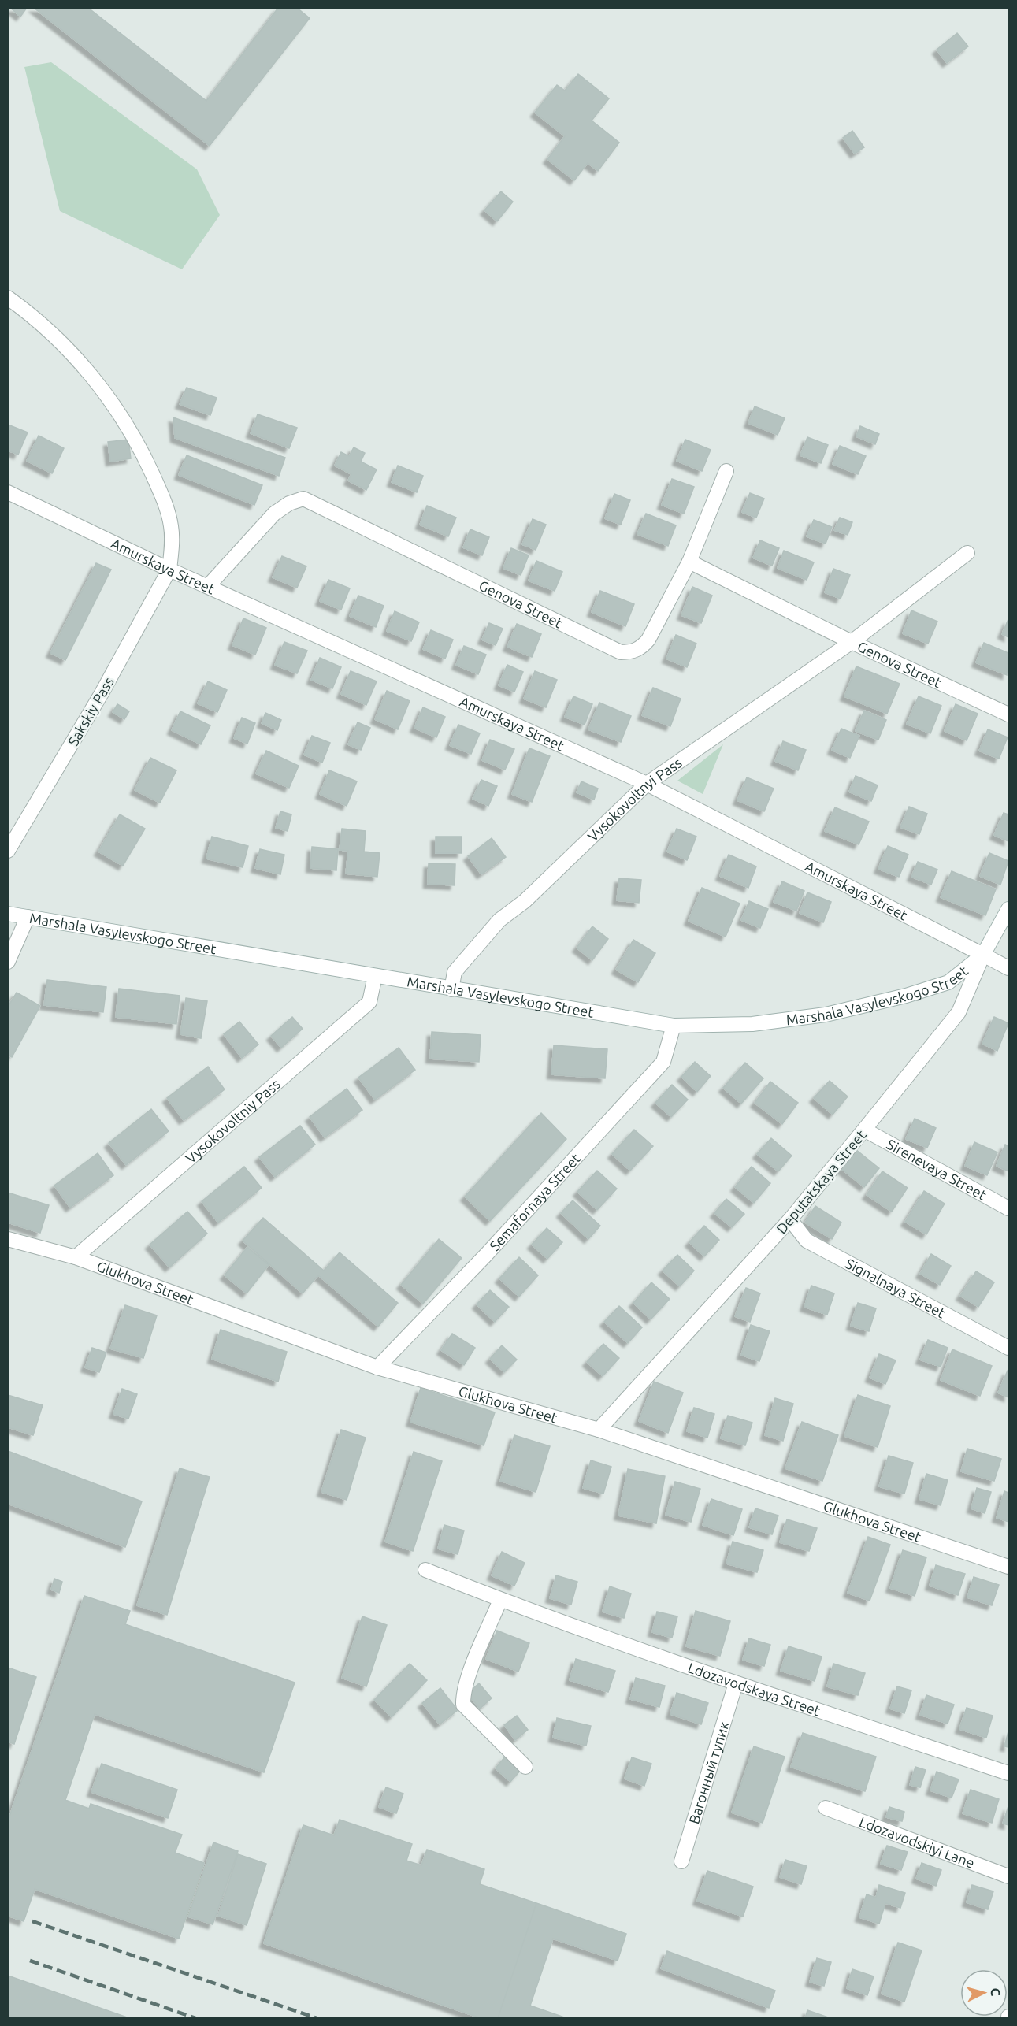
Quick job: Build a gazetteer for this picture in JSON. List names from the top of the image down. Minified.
{"streets":{"street":["Amurskaya Street","Genova Street","Sakskiy Pass","Vysokovoltnyi Pass","Marshala Vasylevskogo Street","Vysokovoltniy Pass","Sirenevaya Street","Deputatskaya Street","Semafornaya Street","Glukhova Street","Signalnaya Street","Ldozavodskaya Street","Вагонный тупик","Ldozavodskiyi Lane"]},"crossings":[["Amurskaya Street","Genova Street"],["Amurskaya Street","Sakskiy Pass"],["Amurskaya Street","Vysokovoltnyi Pass"],["Amurskaya Street","Marshala Vasylevskogo Street"],["Amurskaya Street","Deputatskaya Street"],["Genova Street","Vysokovoltnyi Pass"],["Vysokovoltnyi Pass","Marshala Vasylevskogo Street"],["Marshala Vasylevskogo Street","Vysokovoltniy Pass"],["Marshala Vasylevskogo Street","Deputatskaya Street"],["Marshala Vasylevskogo Street","Semafornaya Street"],["Vysokovoltniy Pass","Glukhova Street"],["Sirenevaya Street","Deputatskaya Street"],["Deputatskaya Street","Glukhova Street"],["Deputatskaya Street","Signalnaya Street"],["Semafornaya Street","Glukhova Street"],["Ldozavodskaya Street","Вагонный тупик"]],"north":"right"}
